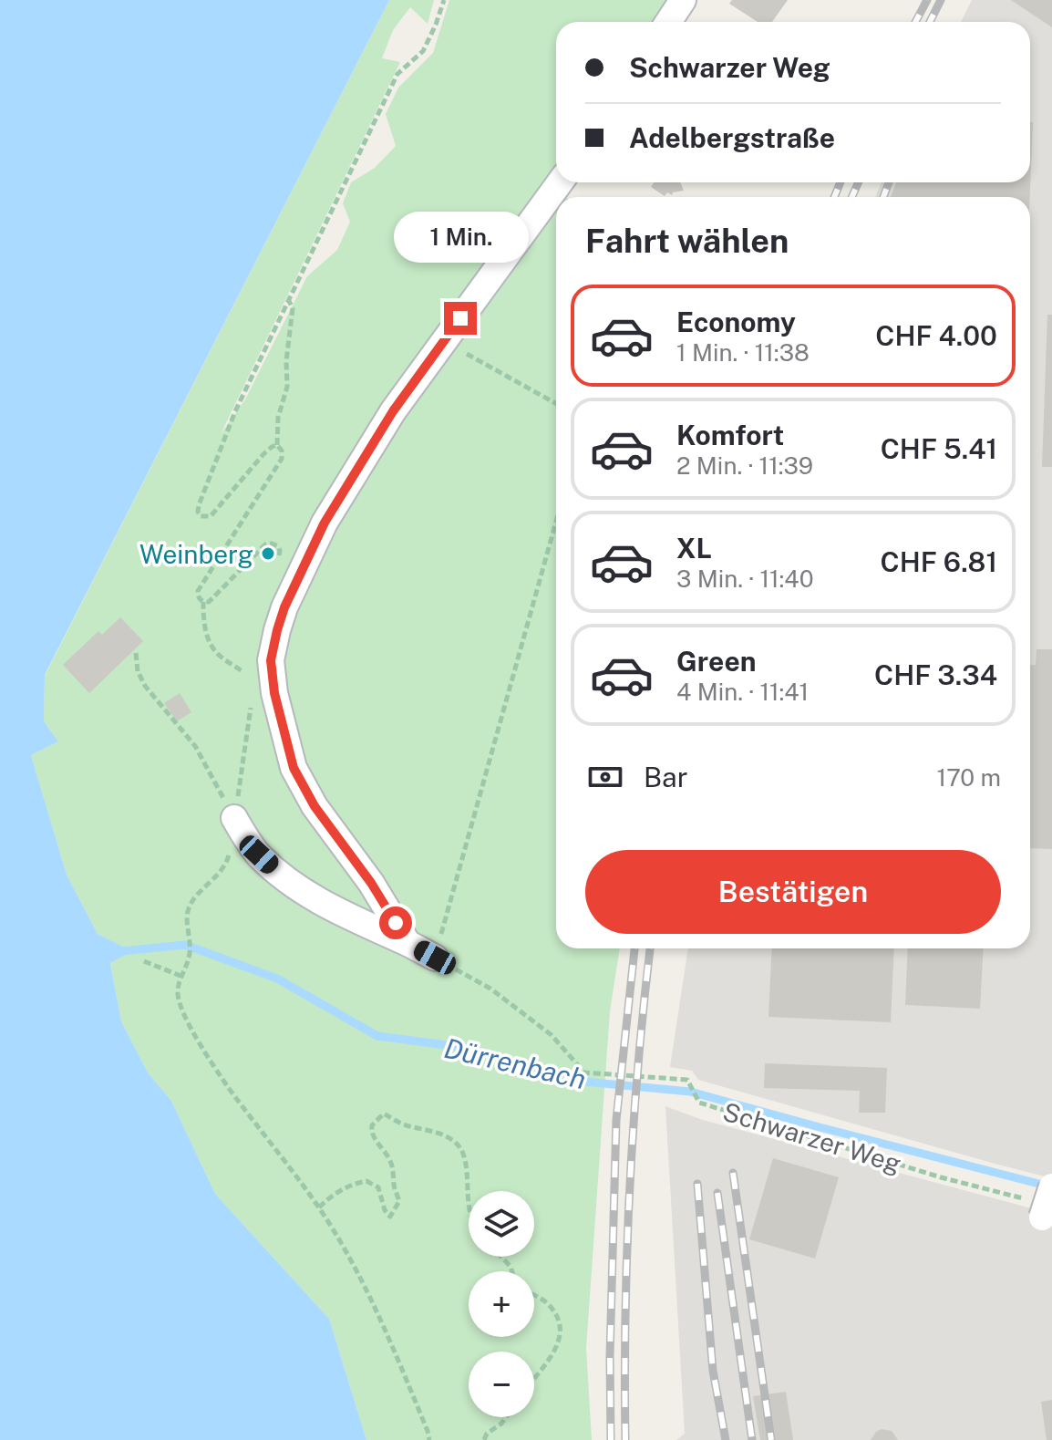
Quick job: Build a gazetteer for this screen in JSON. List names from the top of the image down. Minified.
{"streets":{"path":["Schwarzer Weg"]},"water":["Dürrenbach"],"places":["Weinberg"],"page":{"banner":["Schwarzer Weg","Adelbergstraße"],"heading":"Fahrt wählen","bubble":"1 Min.","list":[{"name":"Economy","note":"1 Min. · 11:38","value":"CHF 4.00"},{"name":"Komfort","note":"2 Min. · 11:39","value":"CHF 5.41"},{"name":"XL","note":"3 Min. · 11:40","value":"CHF 6.81"},{"name":"Green","note":"4 Min. · 11:41","value":"CHF 3.34"}],"pay":["Bar","170 m"],"buttons":"Bestätigen","map_buttons":["+","−"]}}
